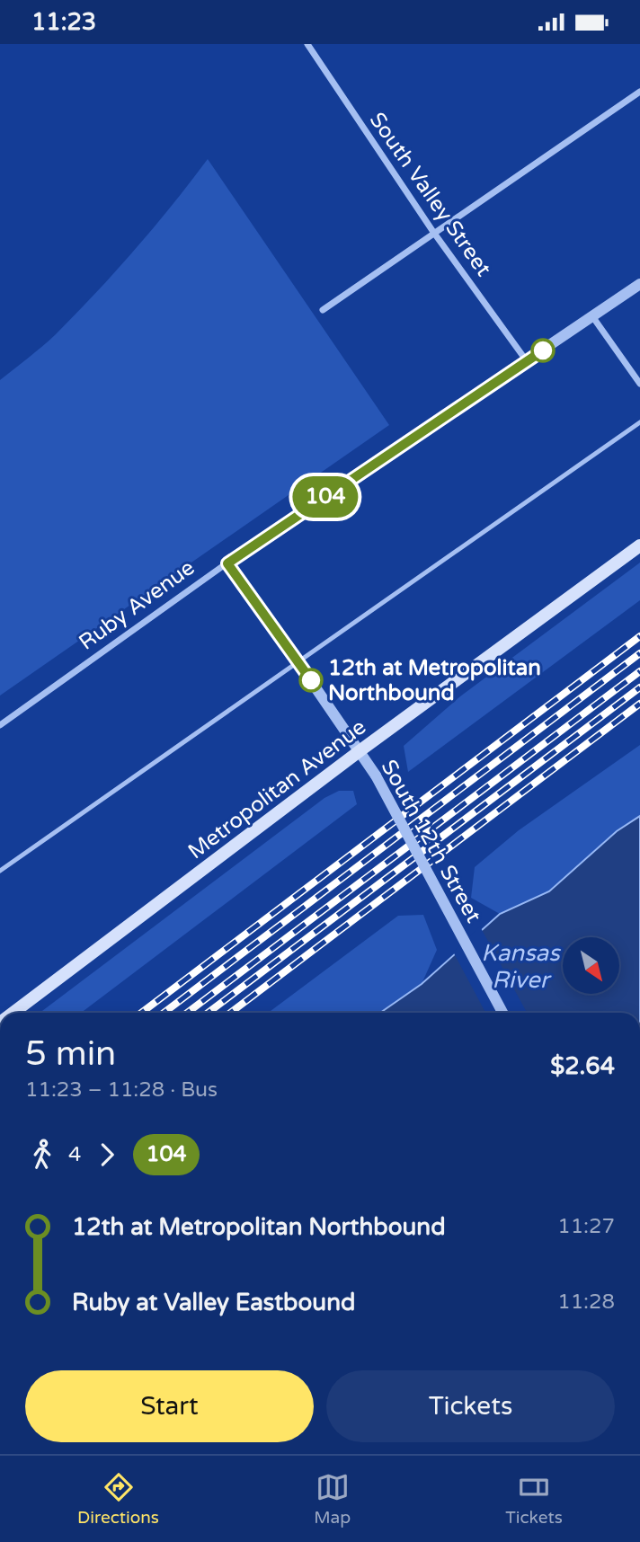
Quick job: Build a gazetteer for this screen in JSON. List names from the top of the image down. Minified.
{"streets":{"main road":["Metropolitan Avenue"],"street":["South Valley Street","Ruby Avenue","South 12th Street"]},"crossings":[["South Valley Street","Ruby Avenue"],["Ruby Avenue","South 12th Street"],["Metropolitan Avenue","South 12th Street"]],"water":["Kansas River"],"places":["12th at Metropolitan Northbound"],"lines":["bus line 104"],"north":"bottom right","page":{"status":"11:23","on_map":"104","heading":["5 min","11:23 – 11:28 · Bus","$2.64"],"legs":["4","104"],"list":[{"name":"12th at Metropolitan Northbound","value":"11:27"},{"name":"Ruby at Valley Eastbound","value":"11:28"}],"buttons":["Start","Tickets"],"tabs":["Directions","Map","Tickets"]}}
